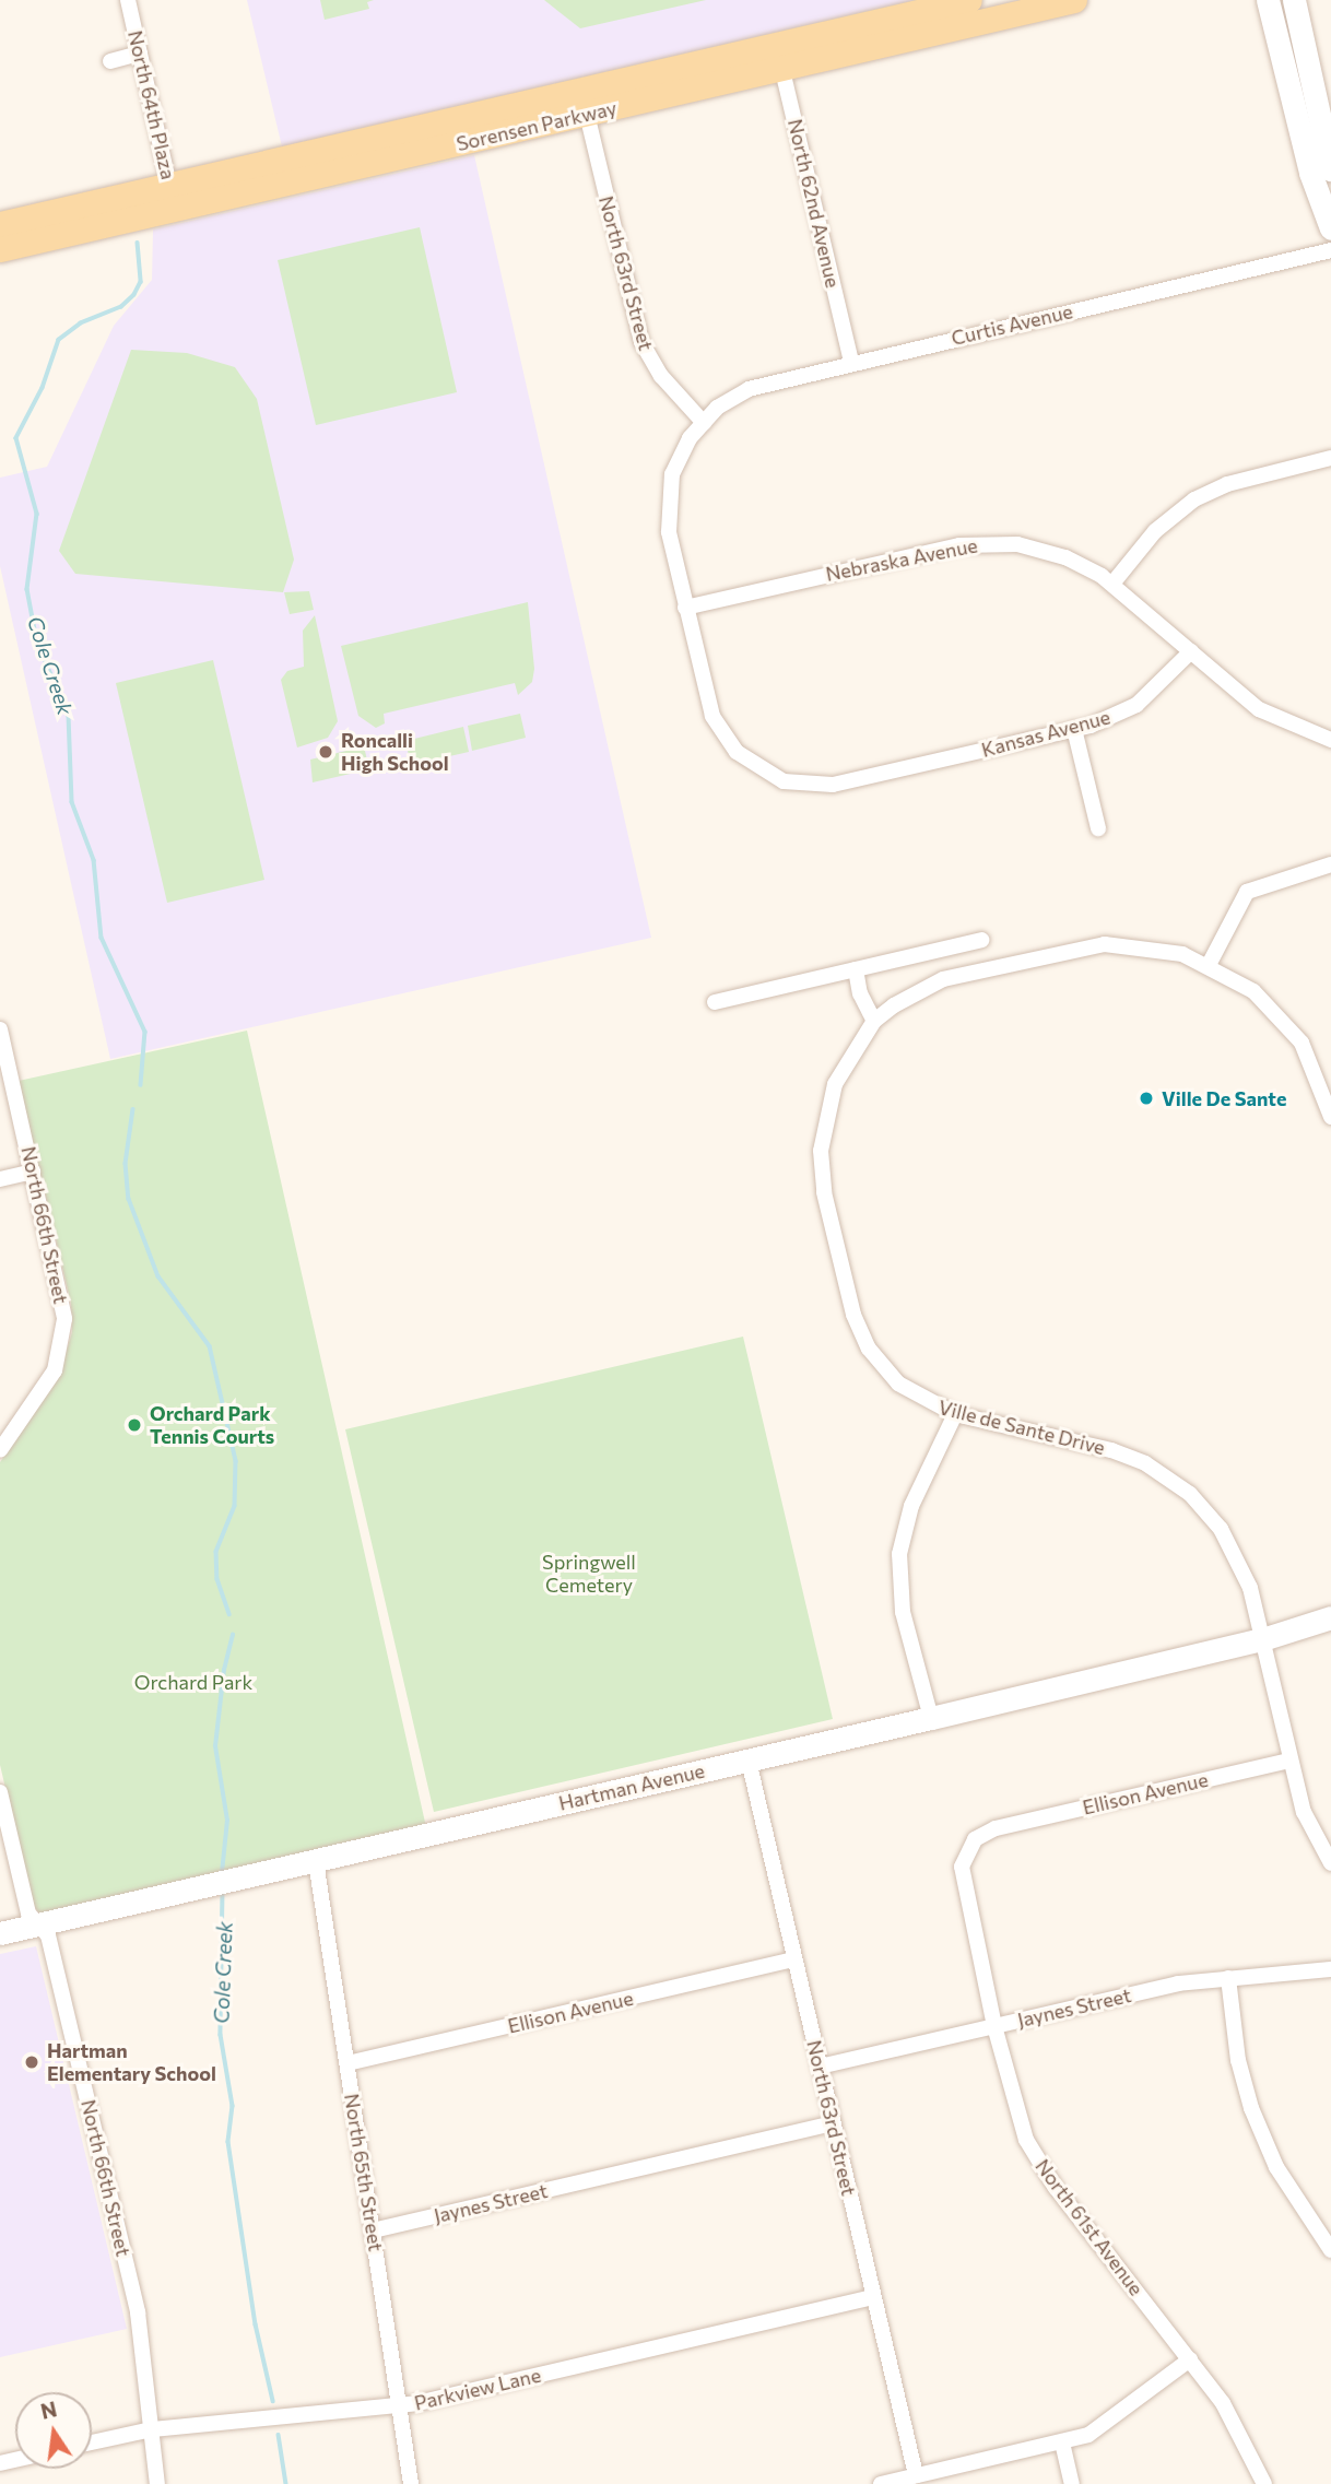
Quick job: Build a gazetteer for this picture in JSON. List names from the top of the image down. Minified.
{"streets":{"main road":["Sorensen Parkway","Hartman Avenue"],"street":["North 64th Plaza","North 62nd Avenue","North 63rd Street","Curtis Avenue","Nebraska Avenue","Kansas Avenue","North 66th Street","Ville de Sante Drive","Ellison Avenue","Jaynes Street","North 65th Street","North 61st Avenue","Parkview Lane"]},"crossings":[["North 64th Plaza","Sorensen Parkway"],["Sorensen Parkway","North 62nd Avenue"],["Sorensen Parkway","North 63rd Street"],["North 62nd Avenue","Curtis Avenue"],["North 63rd Street","Curtis Avenue"],["North 63rd Street","Hartman Avenue"],["North 63rd Street","Ellison Avenue"],["North 63rd Street","Jaynes Street"],["North 63rd Street","Parkview Lane"],["Nebraska Avenue","Kansas Avenue"],["North 66th Street","Hartman Avenue"],["North 66th Street","Parkview Lane"],["Ville de Sante Drive","Hartman Avenue"],["Ville de Sante Drive","Ellison Avenue"],["Hartman Avenue","North 65th Street"],["Ellison Avenue","North 65th Street"],["Ellison Avenue","North 61st Avenue"],["Jaynes Street","North 65th Street"],["Jaynes Street","North 61st Avenue"],["North 65th Street","Parkview Lane"]],"water":["Cole Creek"],"parks":["Springwell Cemetery","Orchard Park"],"places":["Roncalli High School","Ville De Sante","Orchard Park Tennis Courts","Hartman Elementary School"],"north":"top"}
